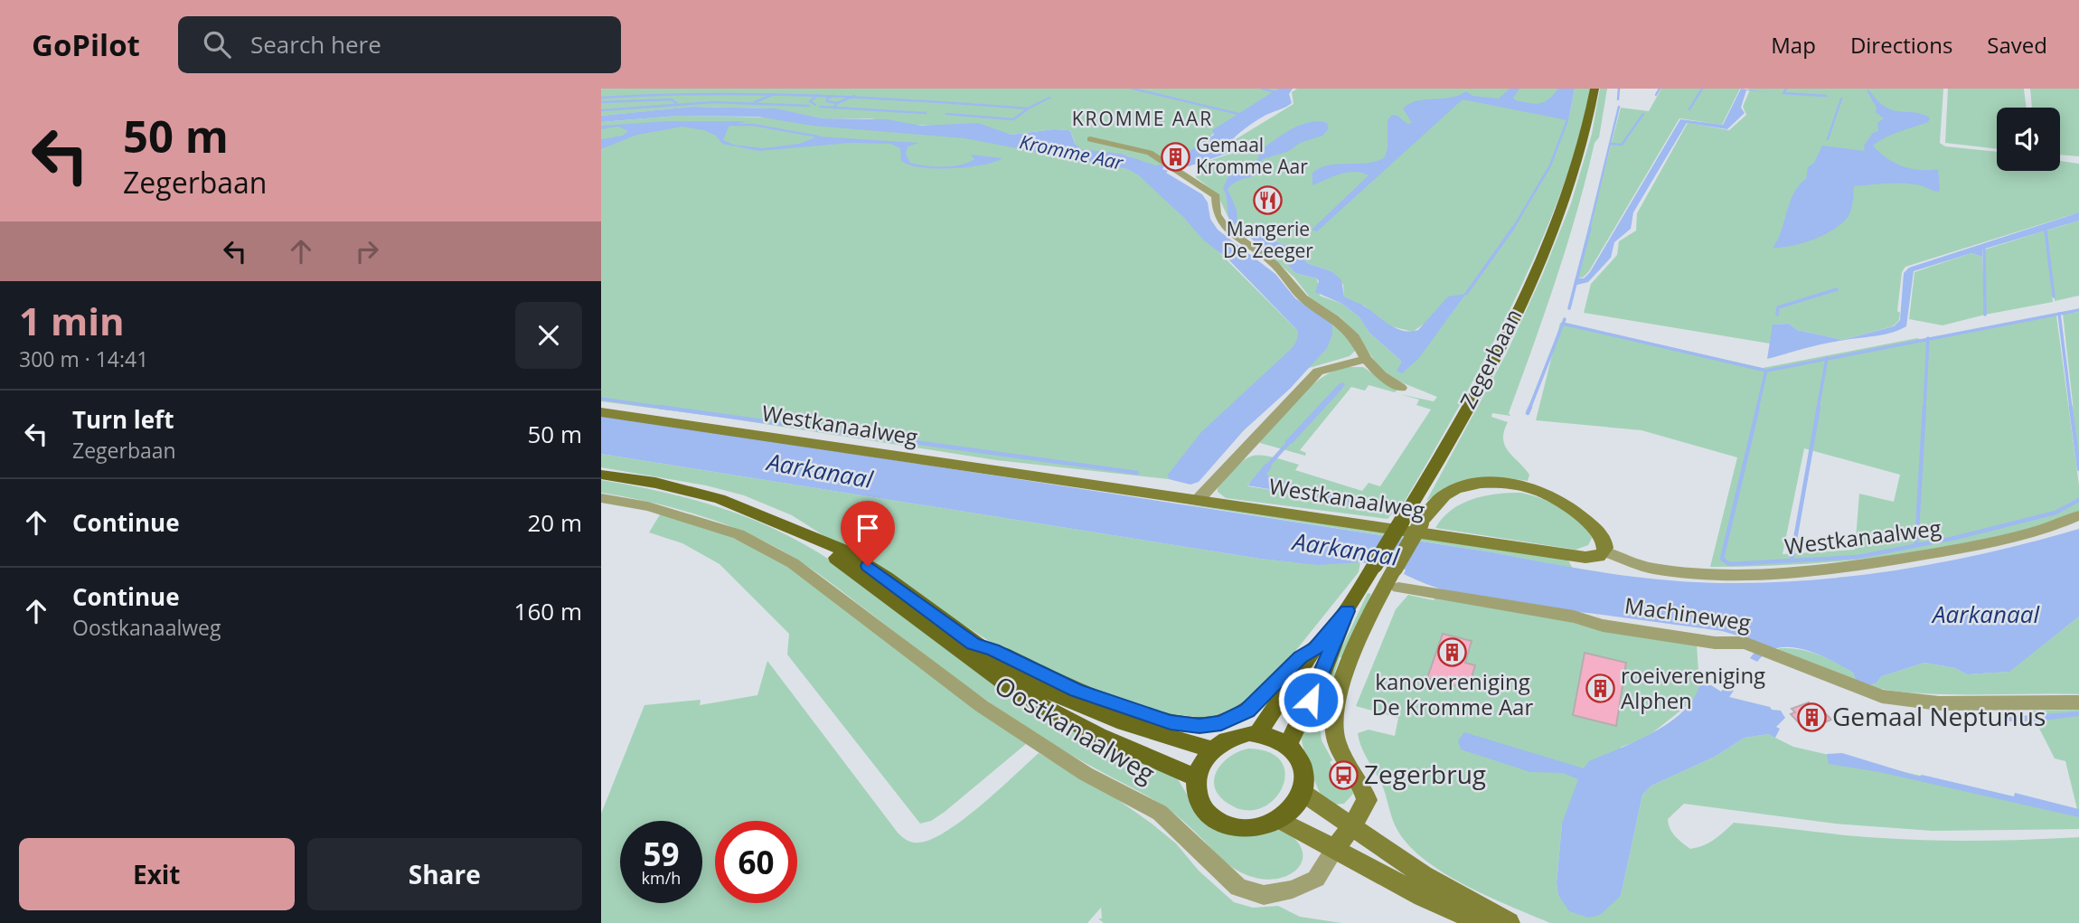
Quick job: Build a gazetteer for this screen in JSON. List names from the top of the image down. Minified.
{"streets":{"main road":["Zegerbaan","Oostkanaalweg"],"street":["Westkanaalweg","Machineweg"]},"crossings":[["Zegerbaan","Oostkanaalweg"]],"districts":["KROMME AAR"],"water":["Kromme Aar","Aarkanaal"],"places":{"building":["Gemaal Kromme Aar","kanovereniging De Kromme Aar","roeivereniging Alphen","Gemaal Neptunus"],"restaurant":["Mangerie De Zeeger"],"bus stop":["Zegerbrug"]},"page":{"header":"GoPilot","search":"Search here","nav":["Map","Directions","Saved"],"turn":["50 m","Zegerbaan"],"heading":["1 min","300 m · 14:41"],"list":[{"name":"Turn left","note":"Zegerbaan","value":"50 m"},{"name":"Continue","value":"20 m"},{"name":"Continue","note":"Oostkanaalweg","value":"160 m"}],"speed":"59 km/h","limit":"60","buttons":["Exit","Share"]}}
